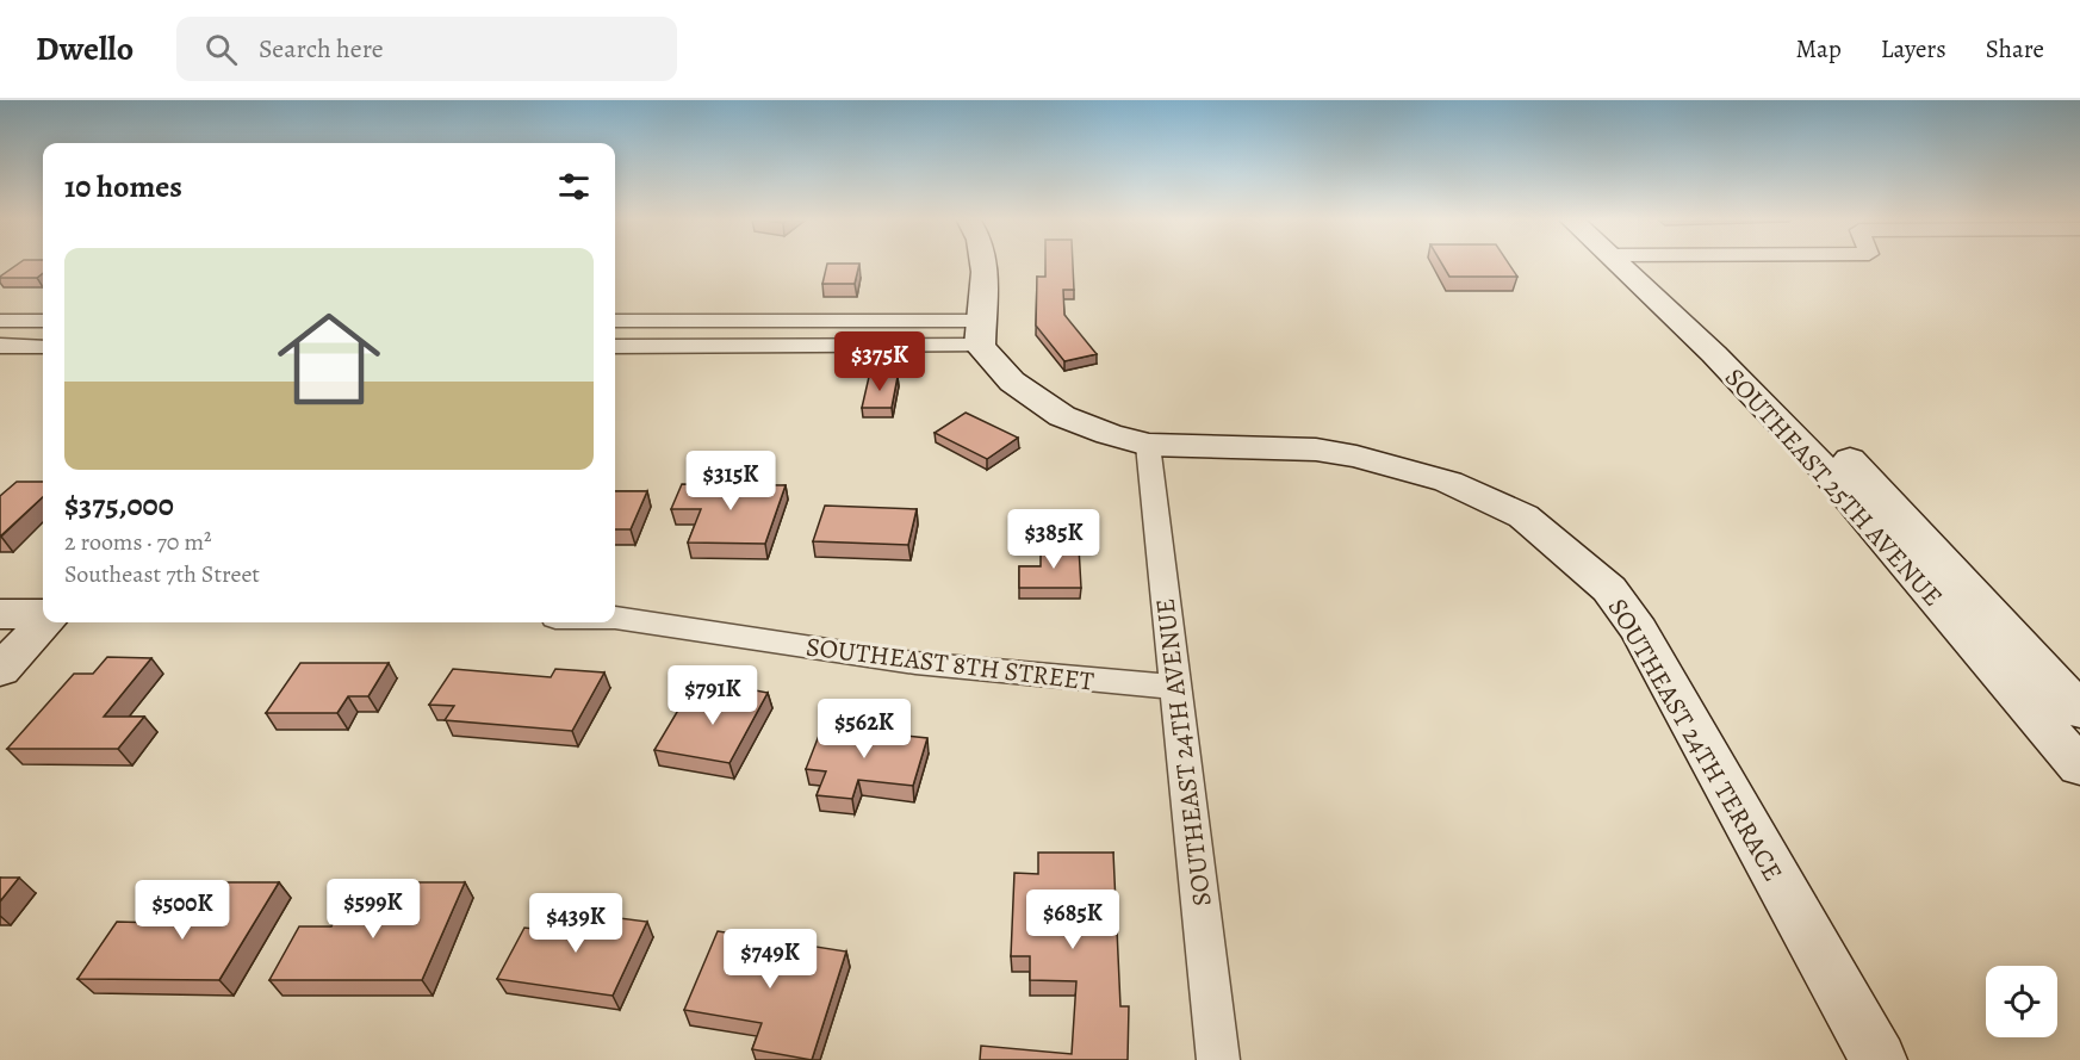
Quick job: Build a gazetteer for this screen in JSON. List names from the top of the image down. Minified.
{"streets":{"main road":["SOUTHEAST 25TH AVENUE","SOUTHEAST 24TH TERRACE"],"street":["SOUTHEAST 8TH STREET","SOUTHEAST 24TH AVENUE"]},"crossings":[["SOUTHEAST 8TH STREET","SOUTHEAST 24TH AVENUE"],["SOUTHEAST 24TH TERRACE","SOUTHEAST 24TH AVENUE"]],"page":{"header":"Dwello","search":"Search here","nav":["Map","Layers","Share"],"heading":"10 homes","list":[{"name":"$375,000","note":"2 rooms · 70 m² · Southeast 7th Street"}],"price":["$375K","$315K","$385K","$791K","$562K","$599K","$500K","$685K","$439K","$749K"]}}
